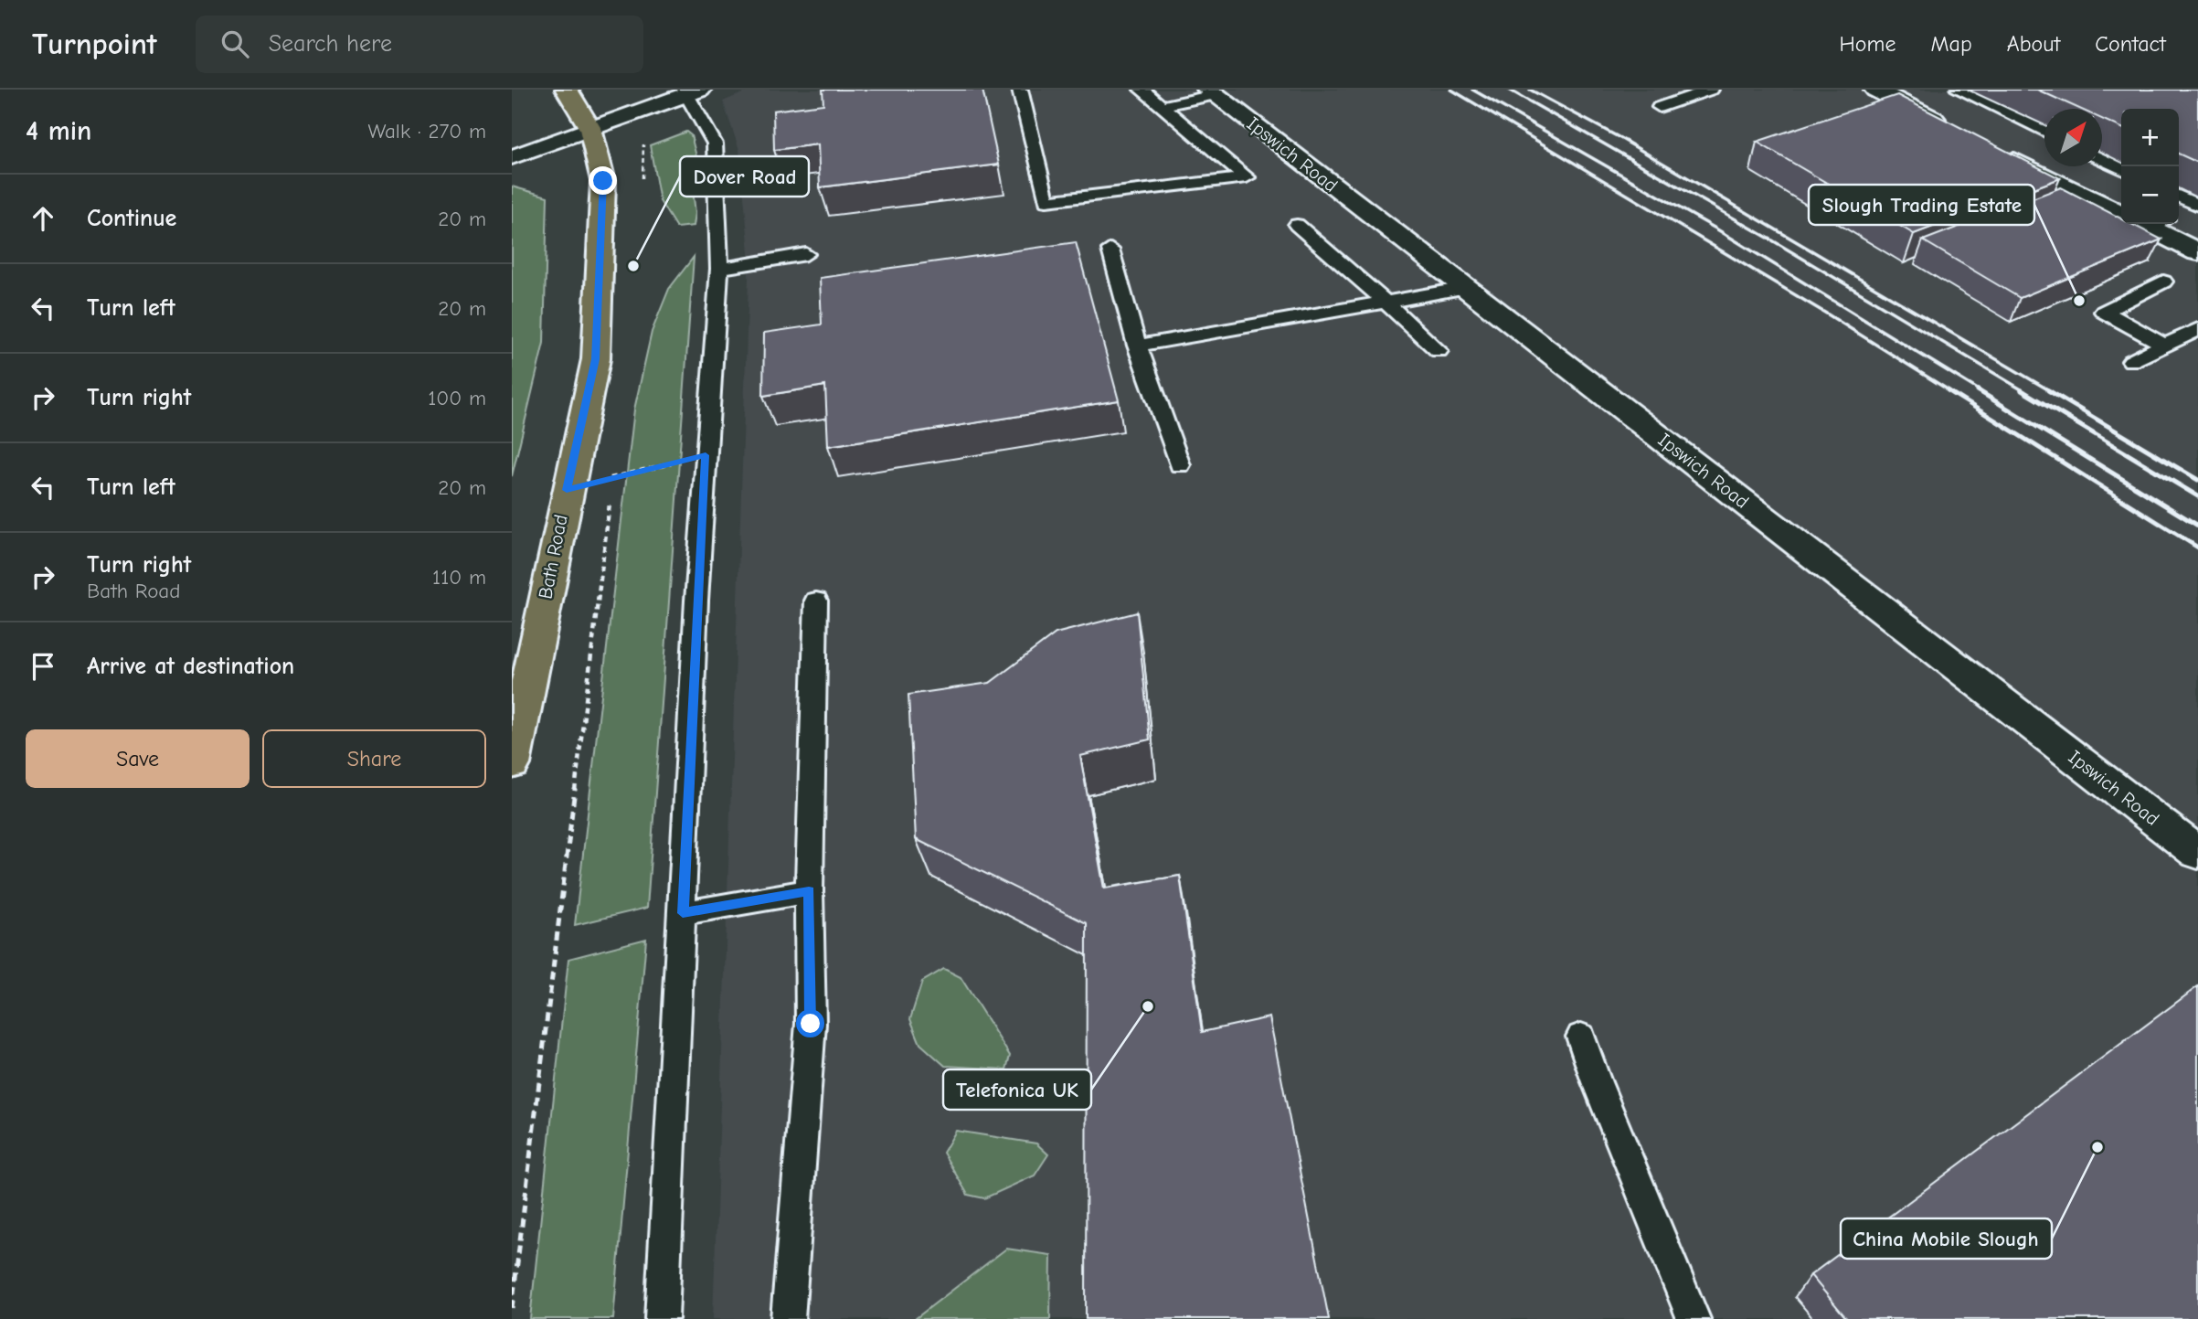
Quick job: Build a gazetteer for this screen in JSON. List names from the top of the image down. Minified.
{"streets":{"main road":["Bath Road"],"street":["Ipswich Road"]},"places":["Dover Road","Slough Trading Estate","Telefonica UK","China Mobile Slough"],"north":"top right","page":{"header":"Turnpoint","search":"Search here","nav":["Home","Map","About","Contact"],"heading":["4 min","Walk · 270 m"],"map_buttons":["+","−"],"list":[["Continue","20 m"],["Turn left","20 m"],["Turn right","100 m"],["Turn left","20 m"],["Turn right","Bath Road","110 m"],"Arrive at destination"],"buttons":["Save","Share"]}}
